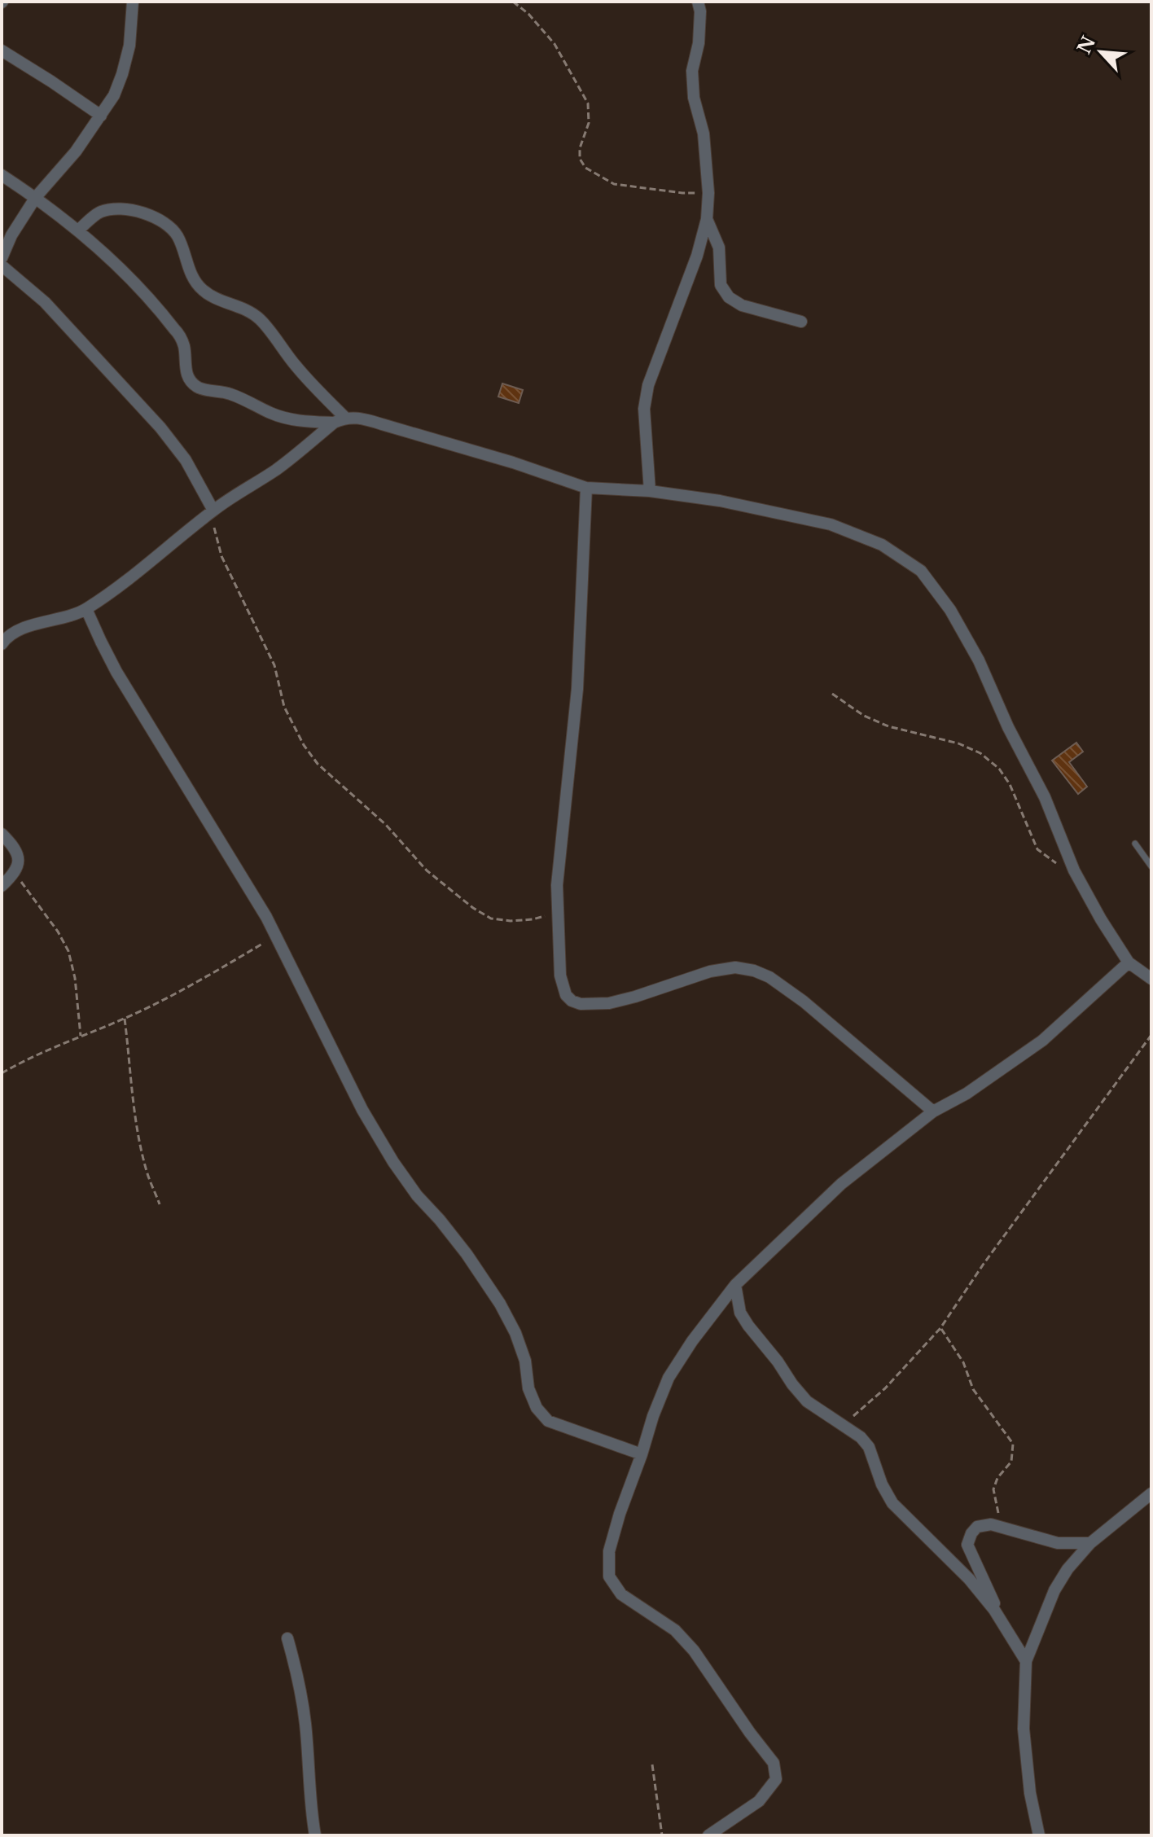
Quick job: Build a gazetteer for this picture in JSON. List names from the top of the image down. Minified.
{"north":"top left"}
